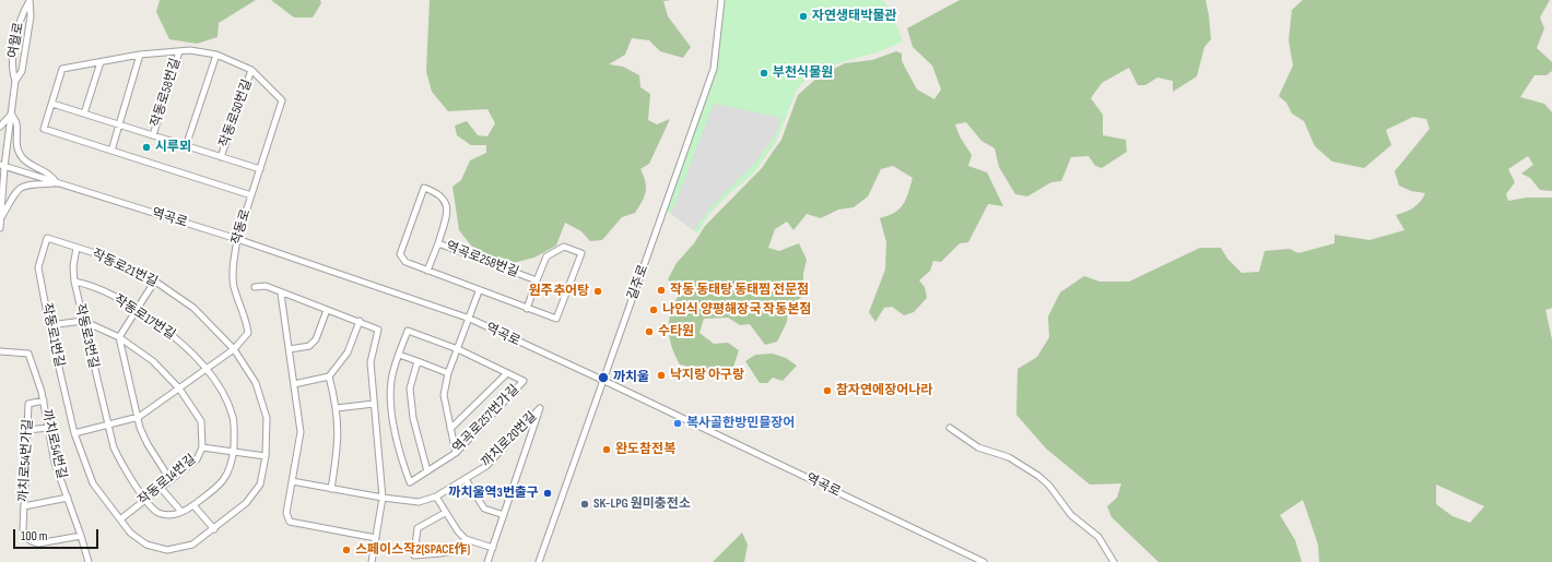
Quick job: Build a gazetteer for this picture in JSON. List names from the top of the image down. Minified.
{"streets":{"street":["여월로","작동로58번길","작동로50번길","역곡로","작동로","역곡로258번길","작동로21번길","길주로","작동로17번길","작동로1번길","작동로3번길","역곡로257번가길","까치로20번길","까치로54번길","까치로54번가길","작동로14번길"]},"crossings":[["여월로","역곡로"],["작동로50번길","작동로"],["역곡로","작동로"],["역곡로","길주로"],["작동로","작동로21번길"],["작동로","작동로17번길"],["작동로","작동로1번길"],["작동로","작동로3번길"],["작동로","작동로14번길"],["작동로21번길","작동로1번길"],["작동로21번길","작동로3번길"],["작동로17번길","작동로3번길"],["작동로1번길","작동로14번길"],["작동로3번길","작동로14번길"],["까치로54번길","까치로54번가길"]],"places":["자연생태박물관","부천식물원","시루뫼","작동 동태탕 동태찜 전문점","원주추어탕","나인식 양평해장국 작동본점","수타원","낙지랑 아구랑","까치울","참자연에장어나라","복사골한방민믈장어","완도참전복","까치울역3번출구","SK-LPG 원미충전소","스페이스작2(SPACE作)"],"scale_bar":"100 m"}
